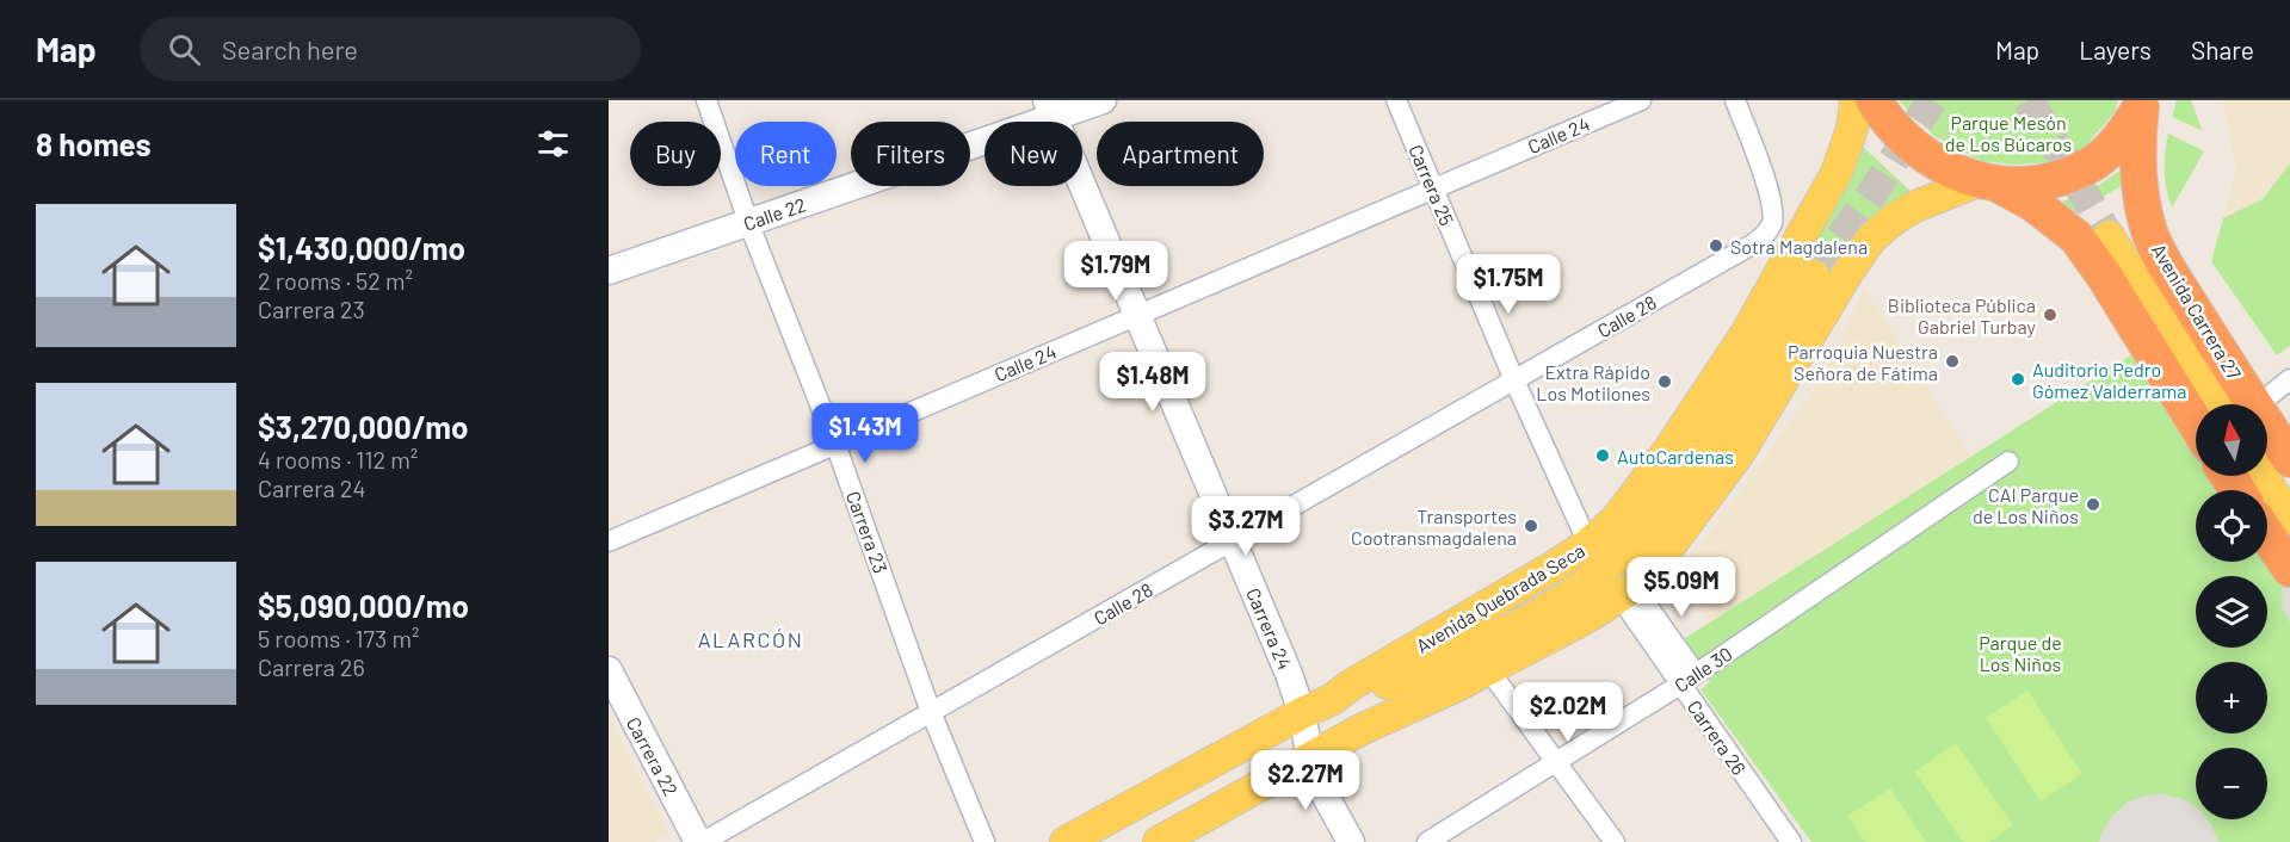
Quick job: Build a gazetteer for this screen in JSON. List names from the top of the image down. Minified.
{"streets":{"highway":["Avenida Carrera 27"],"main road":["Avenida Quebrada Seca"],"street":["Calle 24","Carrera 25","Calle 22","Calle 28","Carrera 23","Carrera 24","Calle 30","Carrera 26","Carrera 22"]},"crossings":[["Calle 24","Carrera 25"],["Calle 24","Carrera 23"],["Calle 24","Carrera 24"],["Carrera 25","Calle 28"],["Carrera 25","Avenida Quebrada Seca"],["Calle 22","Carrera 23"],["Calle 22","Carrera 24"],["Calle 28","Carrera 23"],["Calle 28","Carrera 24"],["Calle 28","Carrera 22"],["Avenida Quebrada Seca","Carrera 24"],["Calle 30","Carrera 26"]],"districts":["ALARCÓN"],"parks":["Parque Mesón de Los Búcaros","Parque de Los Niños"],"places":["Sotra Magdalena","Biblioteca Pública Gabriel Turbay","Parroquia Nuestra Señora de Fátima","Auditorio Pedro Gómez Valderrama","Extra Rápido Los Motilones","AutoCardenas","CAI Parque de Los Niños","Transportes Cootransmagdalena"],"north":"top","page":{"header":"Map","search":"Search here","nav":["Map","Layers","Share"],"heading":"8 homes","chip":["Buy","Rent","Filters","New","Apartment"],"list":[{"name":"$1,430,000/mo","note":"2 rooms · 52 m² · Carrera 23"},{"name":"$3,270,000/mo","note":"4 rooms · 112 m² · Carrera 24"},{"name":"$5,090,000/mo","note":"5 rooms · 173 m² · Carrera 26"}],"price":["$1.79M","$1.75M","$1.48M","$1.43M","$3.27M","$5.09M","$2.02M","$2.27M"],"map_buttons":["+","−"]}}
